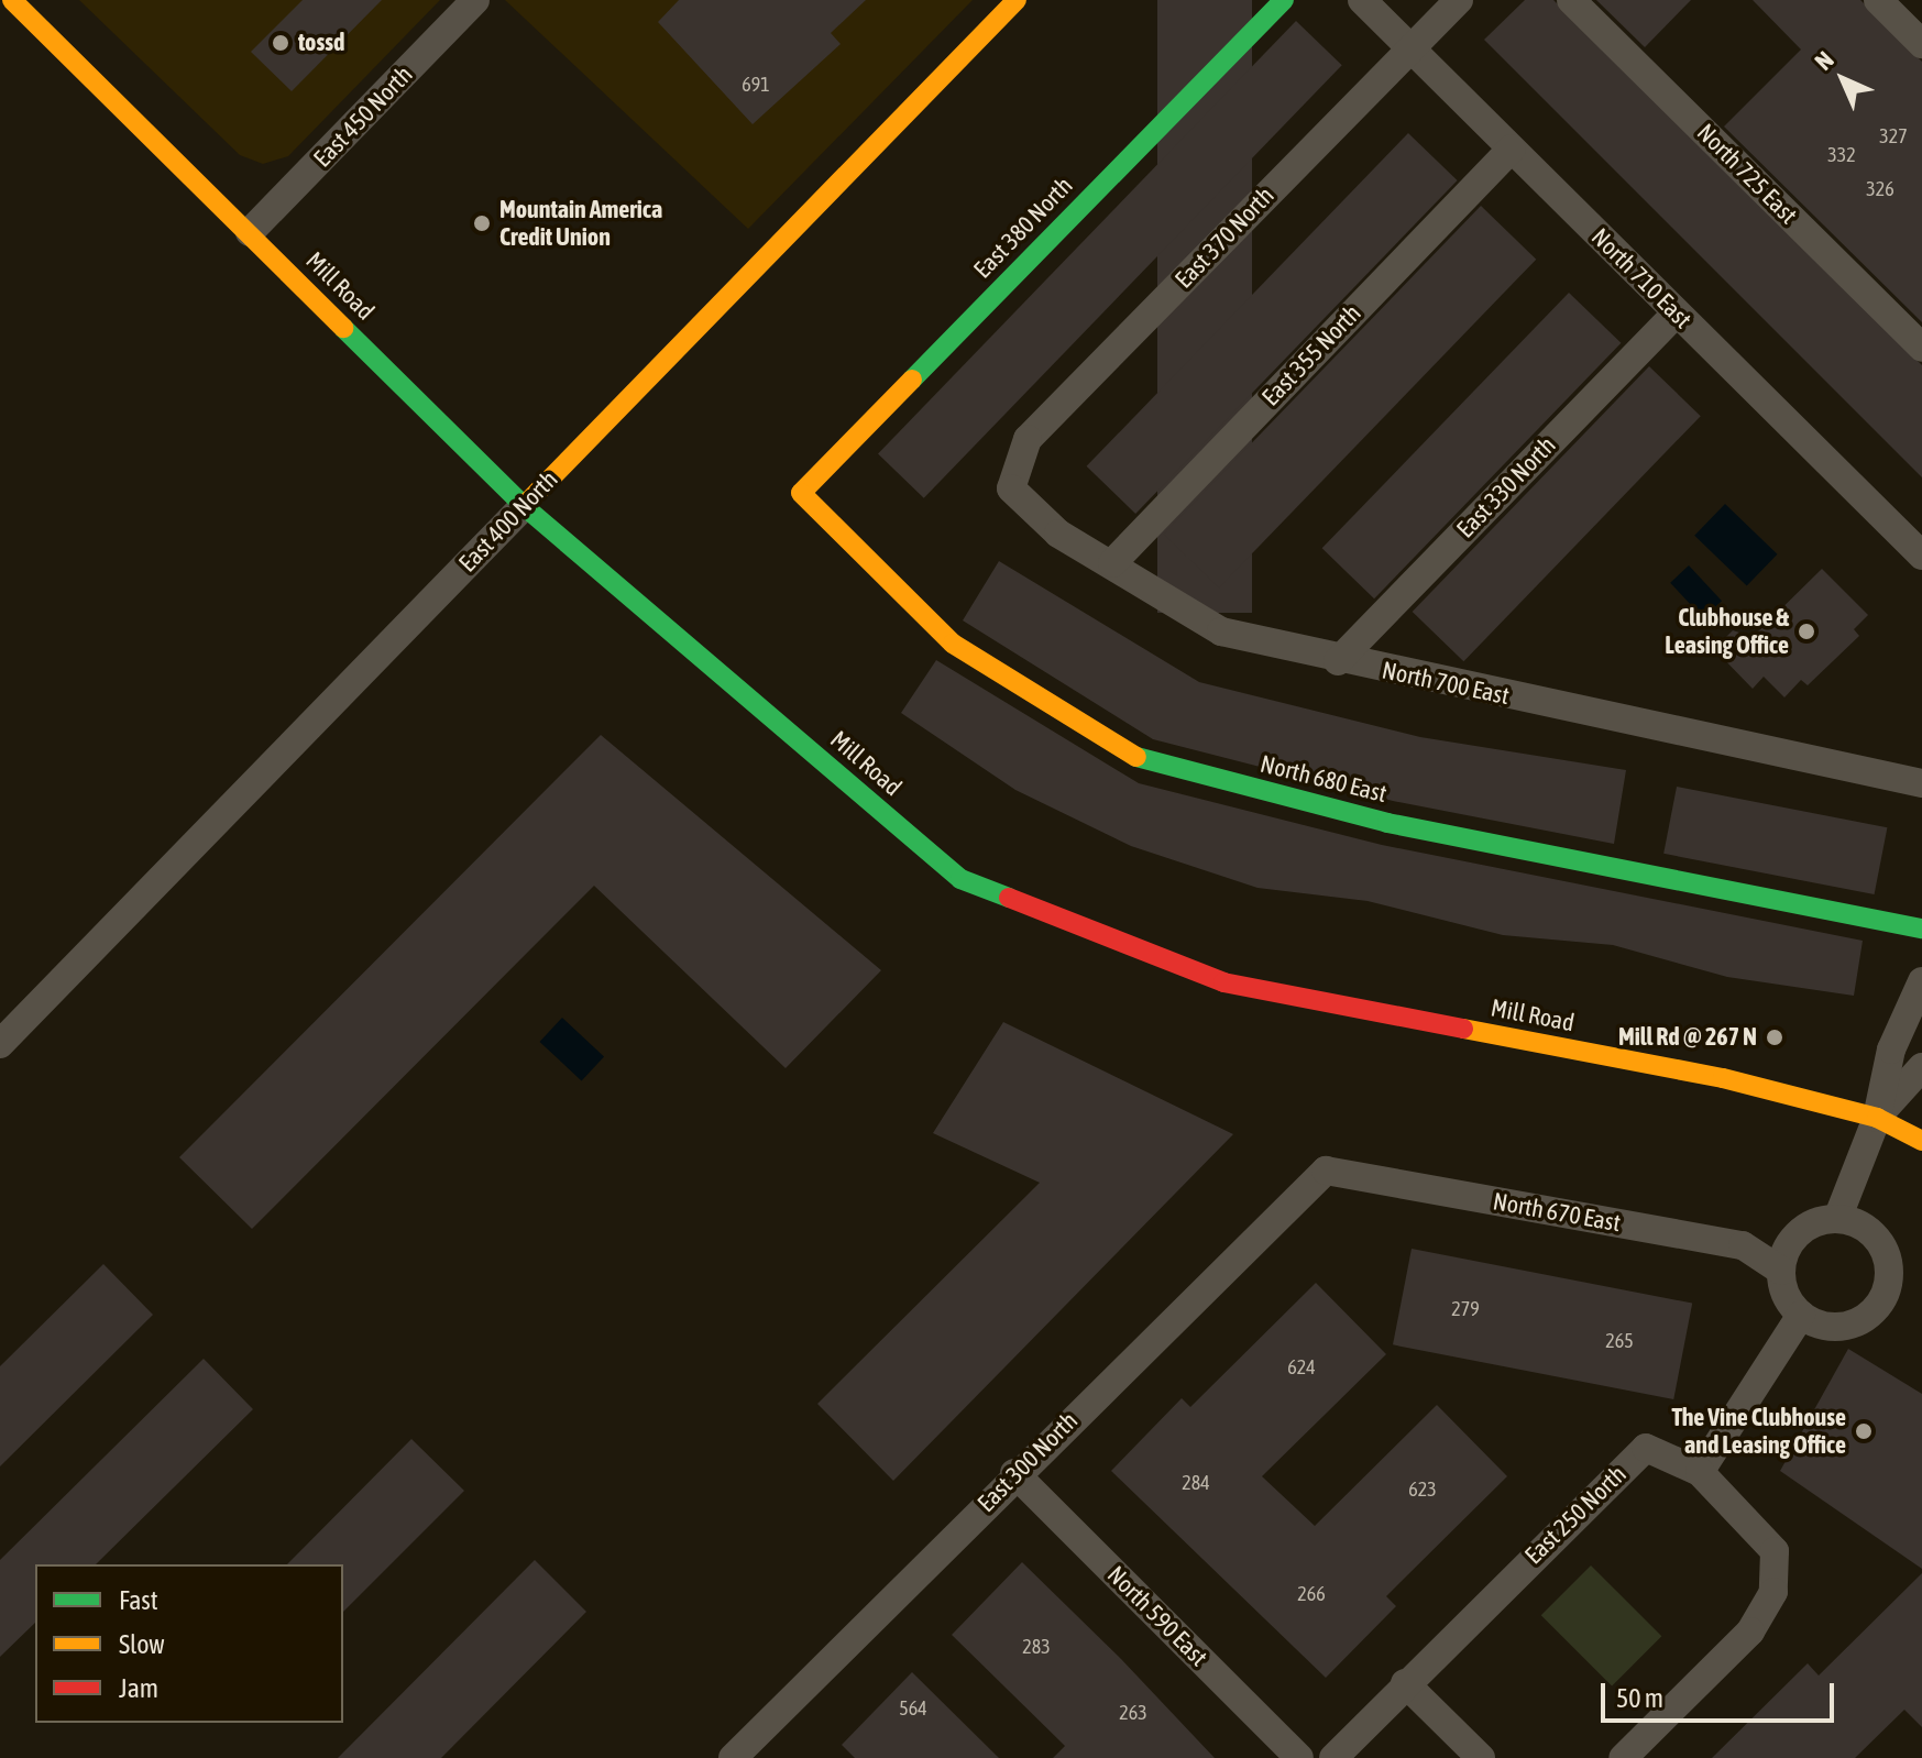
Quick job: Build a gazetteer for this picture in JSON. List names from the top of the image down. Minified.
{"streets":{"street":["East 450 North","North 725 East","East 380 North","East 370 North","North 710 East","Mill Road","East 355 North","East 330 North","East 400 North","North 700 East","North 680 East","North 670 East","East 300 North","East 250 North","North 590 East"]},"crossings":[["East 450 North","Mill Road"],["East 380 North","North 680 East"],["East 370 North","North 710 East"],["East 370 North","North 700 East"],["North 710 East","East 355 North"],["North 710 East","East 330 North"],["Mill Road","East 400 North"],["East 355 North","North 700 East"],["East 330 North","North 700 East"],["North 670 East","East 300 North"],["East 300 North","North 590 East"]],"places":["tossd","Mountain America Credit Union","Clubhouse & Leasing Office","Mill Rd @ 267 N","The Vine Clubhouse and Leasing Office"],"house_numbers":["691","327","332","326","279","265","624","284","623","266","283","564","263"],"legend":["Fast","Slow","Jam"],"scale_bar":"50 m","north":"top left"}
